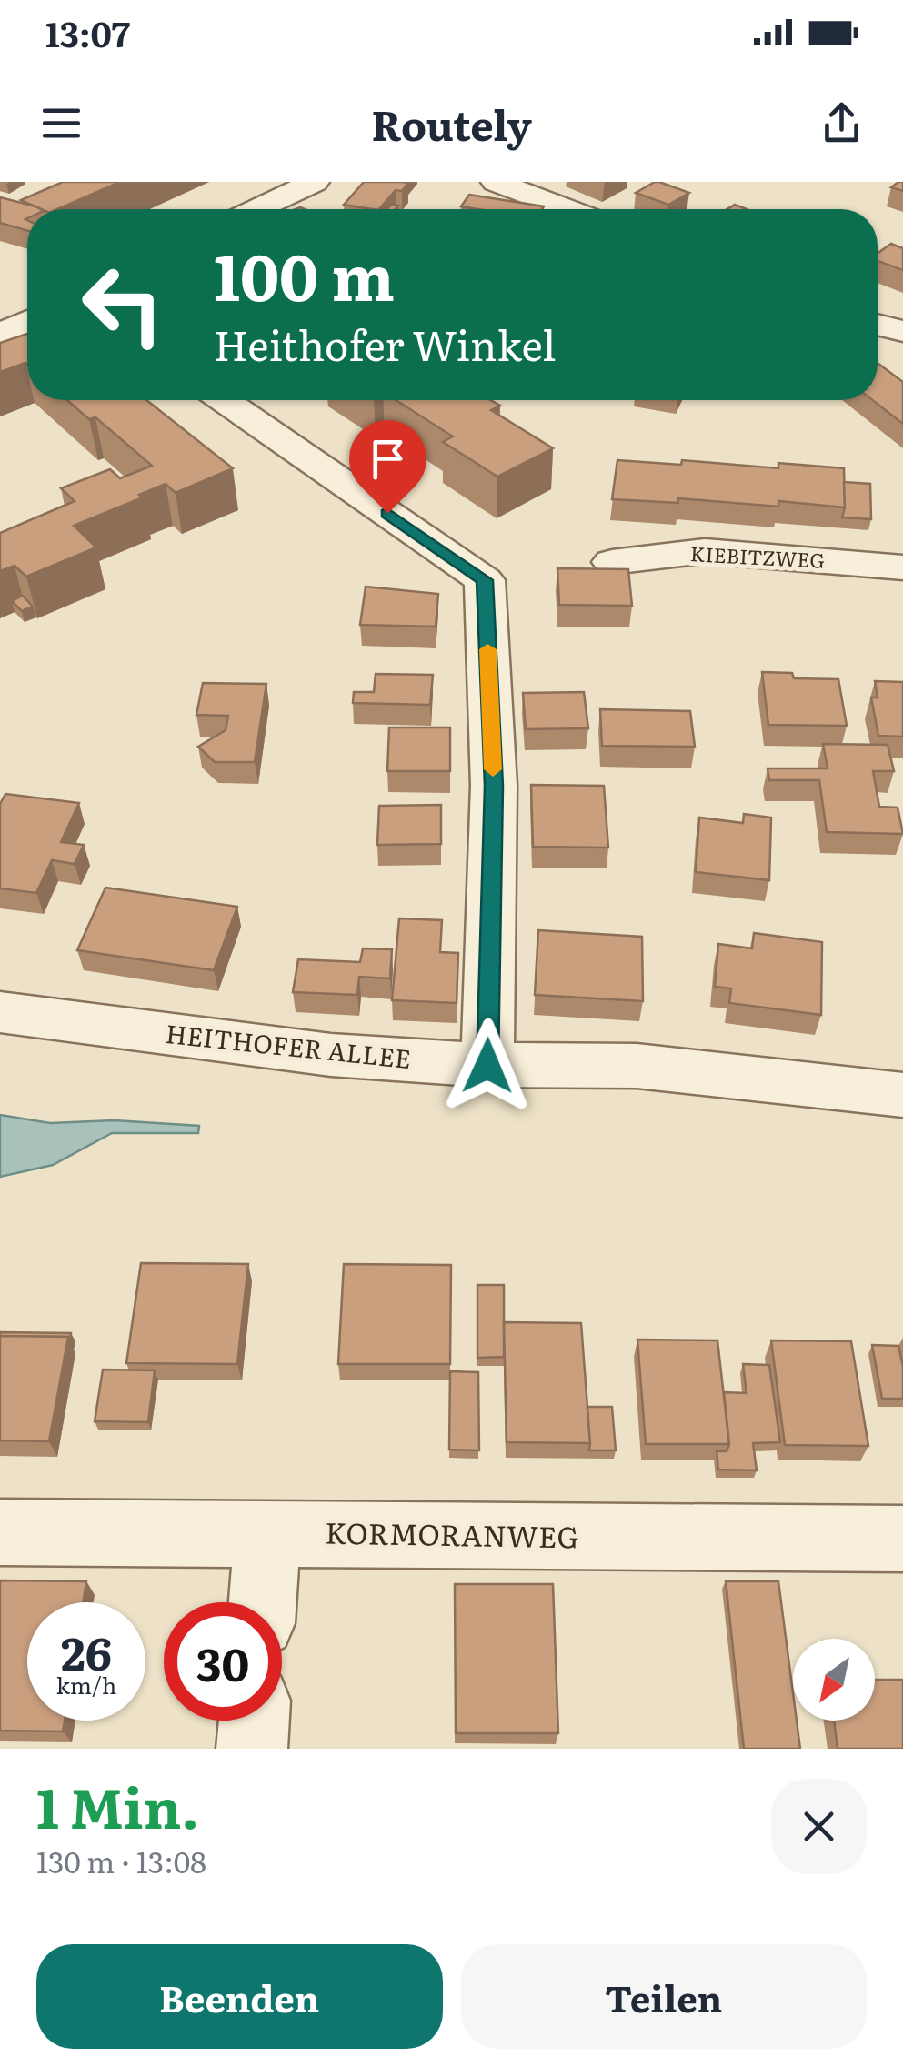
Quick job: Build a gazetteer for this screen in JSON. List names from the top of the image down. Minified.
{"streets":{"street":["KIEBITZWEG","HEITHOFER ALLEE","KORMORANWEG"]},"north":"bottom left","page":{"status":"13:07","header":"Routely","turn":["100 m","Heithofer Winkel"],"speed":"26 km/h","limit":"30","heading":["1 Min.","130 m · 13:08"],"buttons":["Beenden","Teilen"]}}
